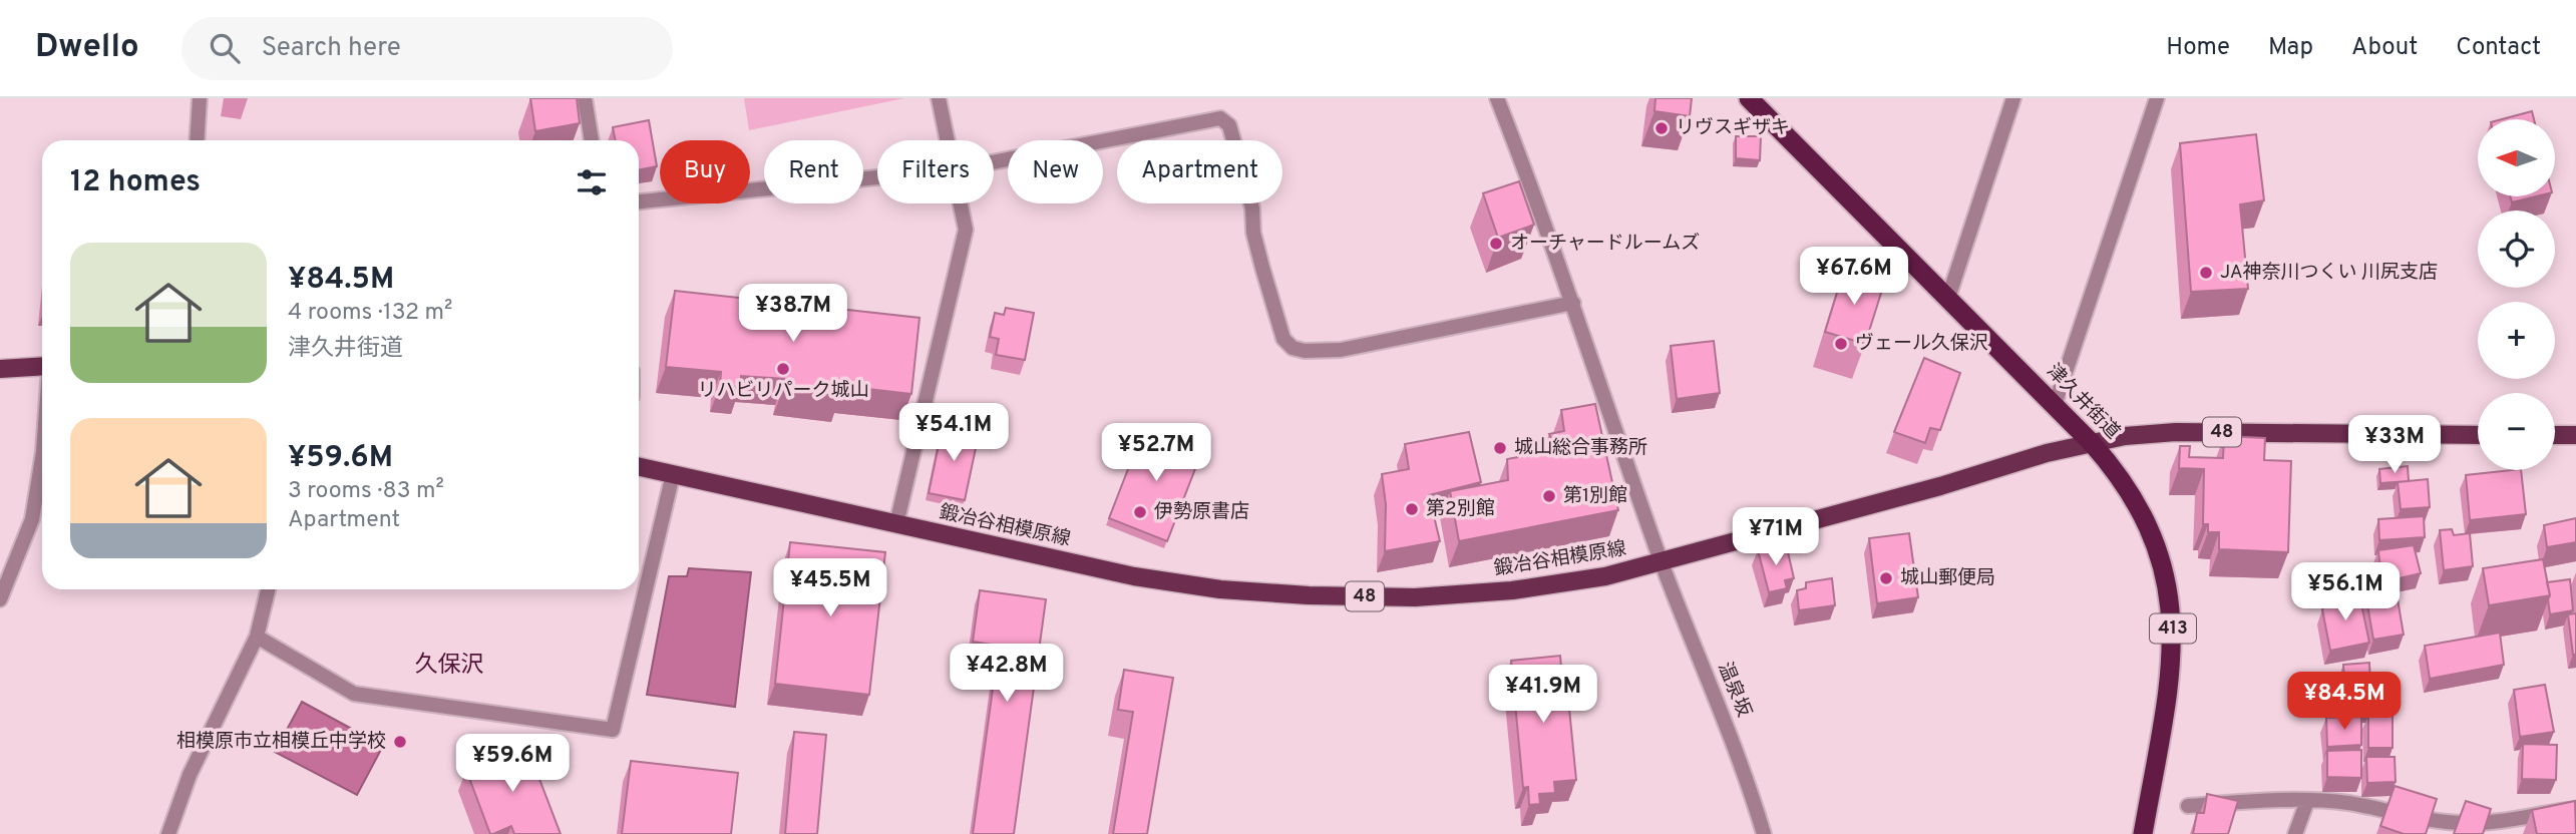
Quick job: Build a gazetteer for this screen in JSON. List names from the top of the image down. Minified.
{"streets":{"highway":["津久井街道","413"],"main road":["48","鍛冶谷相模原線"],"street":["温泉坂"]},"crossings":[["津久井街道","鍛冶谷相模原線"],["鍛冶谷相模原線","温泉坂"]],"districts":["久保沢"],"places":["リヴスギザキ","オーチャードルームズ","JA神奈川つくい 川尻支店","ヴェール久保沢","リハビリパーク城山","城山総合事務所","第1別館","第2別館","伊勢原書店","城山郵便局","相模原市立相模丘中学校"],"north":"left","page":{"header":"Dwello","search":"Search here","nav":["Home","Map","About","Contact"],"map_buttons":["+","−"],"chip":["Buy","Rent","Filters","New","Apartment"],"heading":"12 homes","list":[{"name":"¥84.5M","note":"4 rooms · 132 m² · 津久井街道"},{"name":"¥59.6M","note":"3 rooms · 83 m² · Apartment"}],"price":["¥67.6M","¥38.7M","¥54.1M","¥33M","¥52.7M","¥71M","¥45.5M","¥56.1M","¥42.8M","¥41.9M","¥84.5M","¥59.6M"]}}
